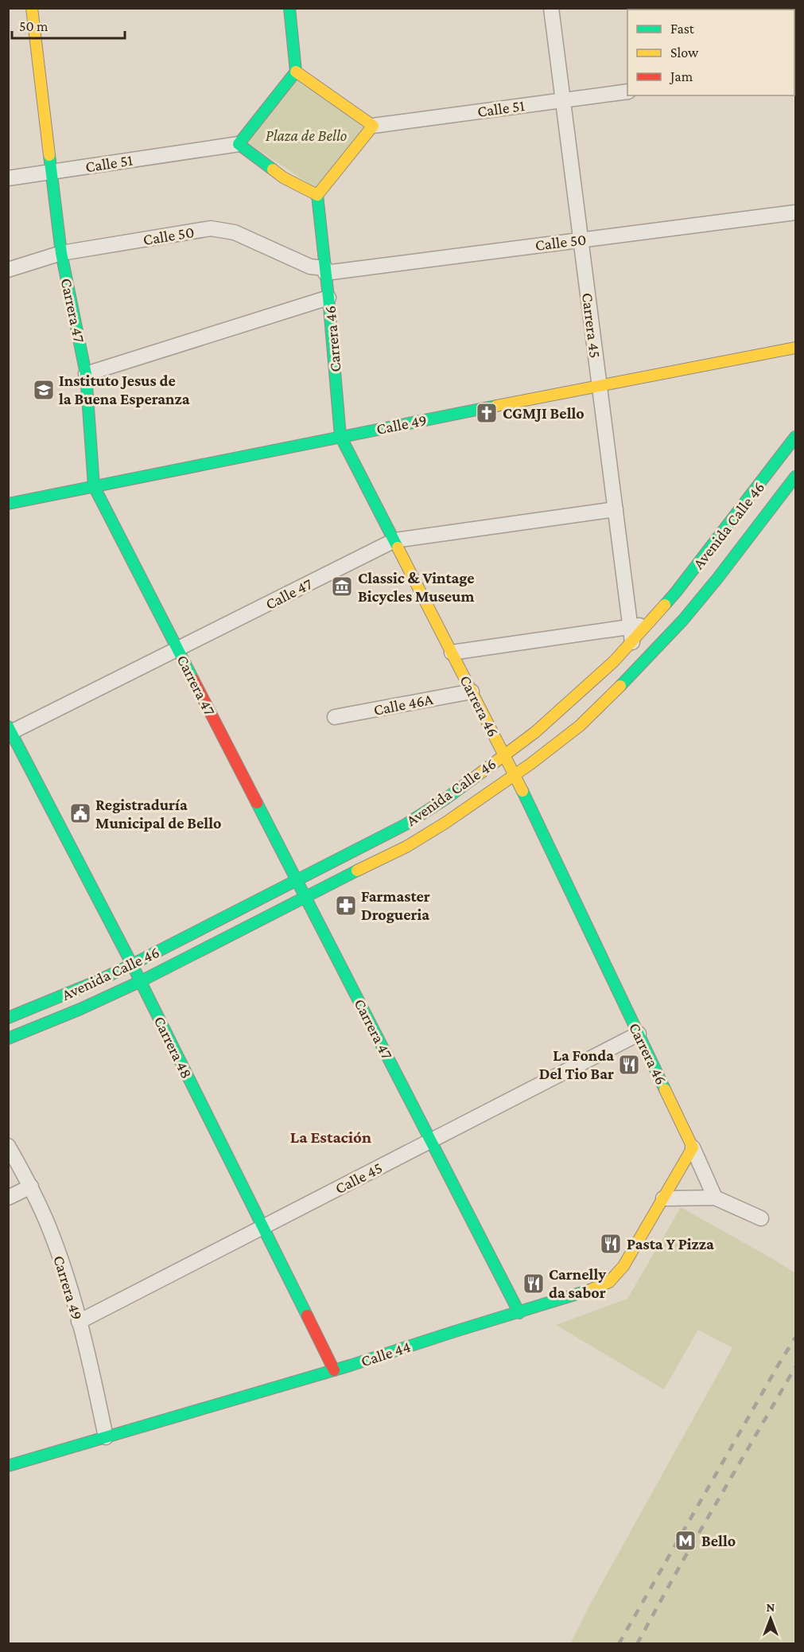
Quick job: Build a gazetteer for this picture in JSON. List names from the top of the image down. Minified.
{"streets":{"main road":["Carrera 47","Carrera 46","Calle 49","Avenida Calle 46","Carrera 48","Calle 44"],"street":["Calle 51","Calle 50","Carrera 45","Calle 47","Calle 46A","Calle 45","Carrera 49"]},"crossings":[["Calle 51","Carrera 47"],["Calle 51","Carrera 45"],["Calle 50","Carrera 47"],["Calle 50","Carrera 45"],["Calle 50","Carrera 46"],["Carrera 47","Calle 49"],["Carrera 47","Avenida Calle 46"],["Carrera 47","Calle 47"],["Carrera 47","Calle 45"],["Carrera 47","Calle 44"],["Carrera 45","Calle 49"],["Carrera 45","Avenida Calle 46"],["Carrera 45","Calle 47"],["Carrera 46","Calle 49"],["Carrera 46","Avenida Calle 46"],["Carrera 46","Calle 47"],["Carrera 46","Calle 46A"],["Carrera 46","Calle 45"],["Carrera 46","Calle 44"],["Avenida Calle 46","Carrera 48"],["Calle 47","Carrera 48"],["Carrera 48","Calle 45"],["Carrera 48","Calle 44"],["Calle 45","Carrera 49"],["Carrera 49","Calle 44"]],"districts":["La Estación"],"parks":["Plaza de Bello"],"places":{"school or university":["Instituto Jesus de la Buena Esperanza"],"church":["CGMJI Bello"],"museum":["Classic & Vintage Bicycles Museum"],"public building":["Registraduría Municipal de Bello"],"pharmacy":["Farmaster Drogueria"],"restaurant":["La Fonda Del Tio Bar","Pasta Y Pizza","Carnelly da sabor"],"metro station":["Bello"]},"legend":["Fast","Slow","Jam"],"scale_bar":"50 m","north":"top"}
